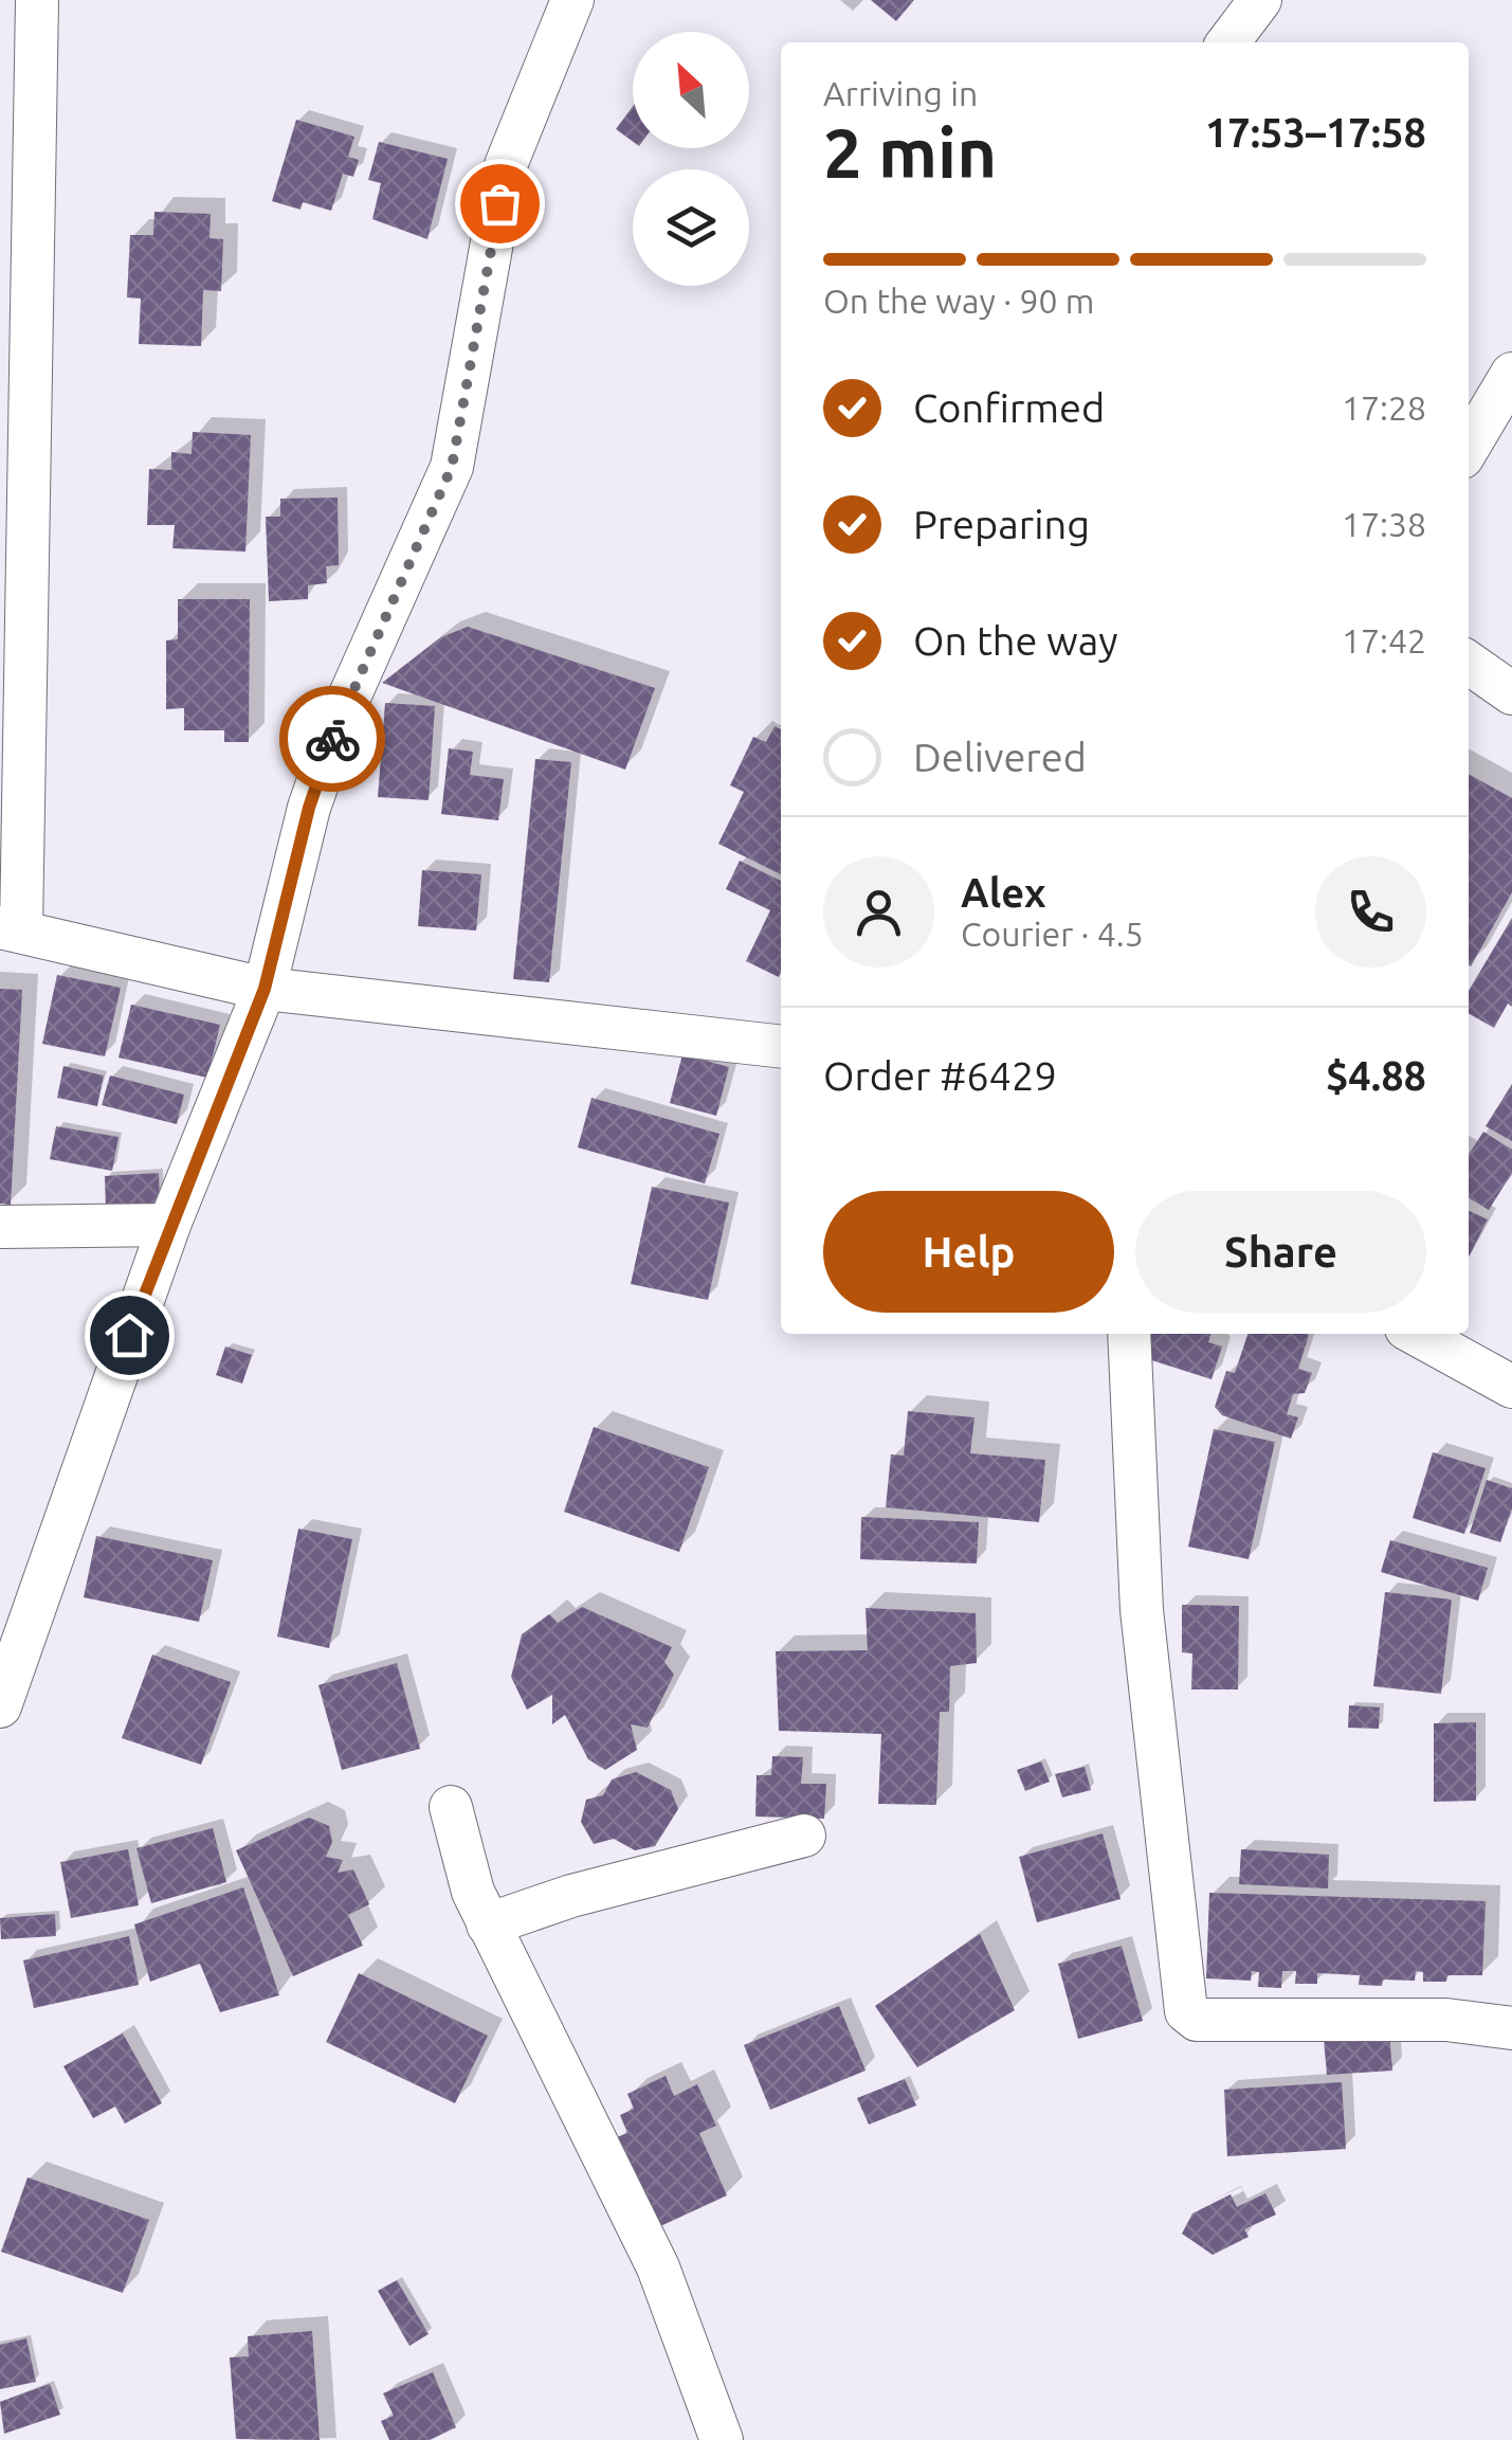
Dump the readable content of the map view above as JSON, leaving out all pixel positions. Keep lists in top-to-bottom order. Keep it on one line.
{"north":"top left","page":{"heading":["2 min","Arriving in","17:53–17:58"],"panel":["Alex","Courier · 4.5","Order #6429","$4.88"],"bar":"On the way · 90 m","list":[["Confirmed","17:28"],["Preparing","17:38"],["On the way","17:42"],"Delivered"],"buttons":["Help","Share"]}}
